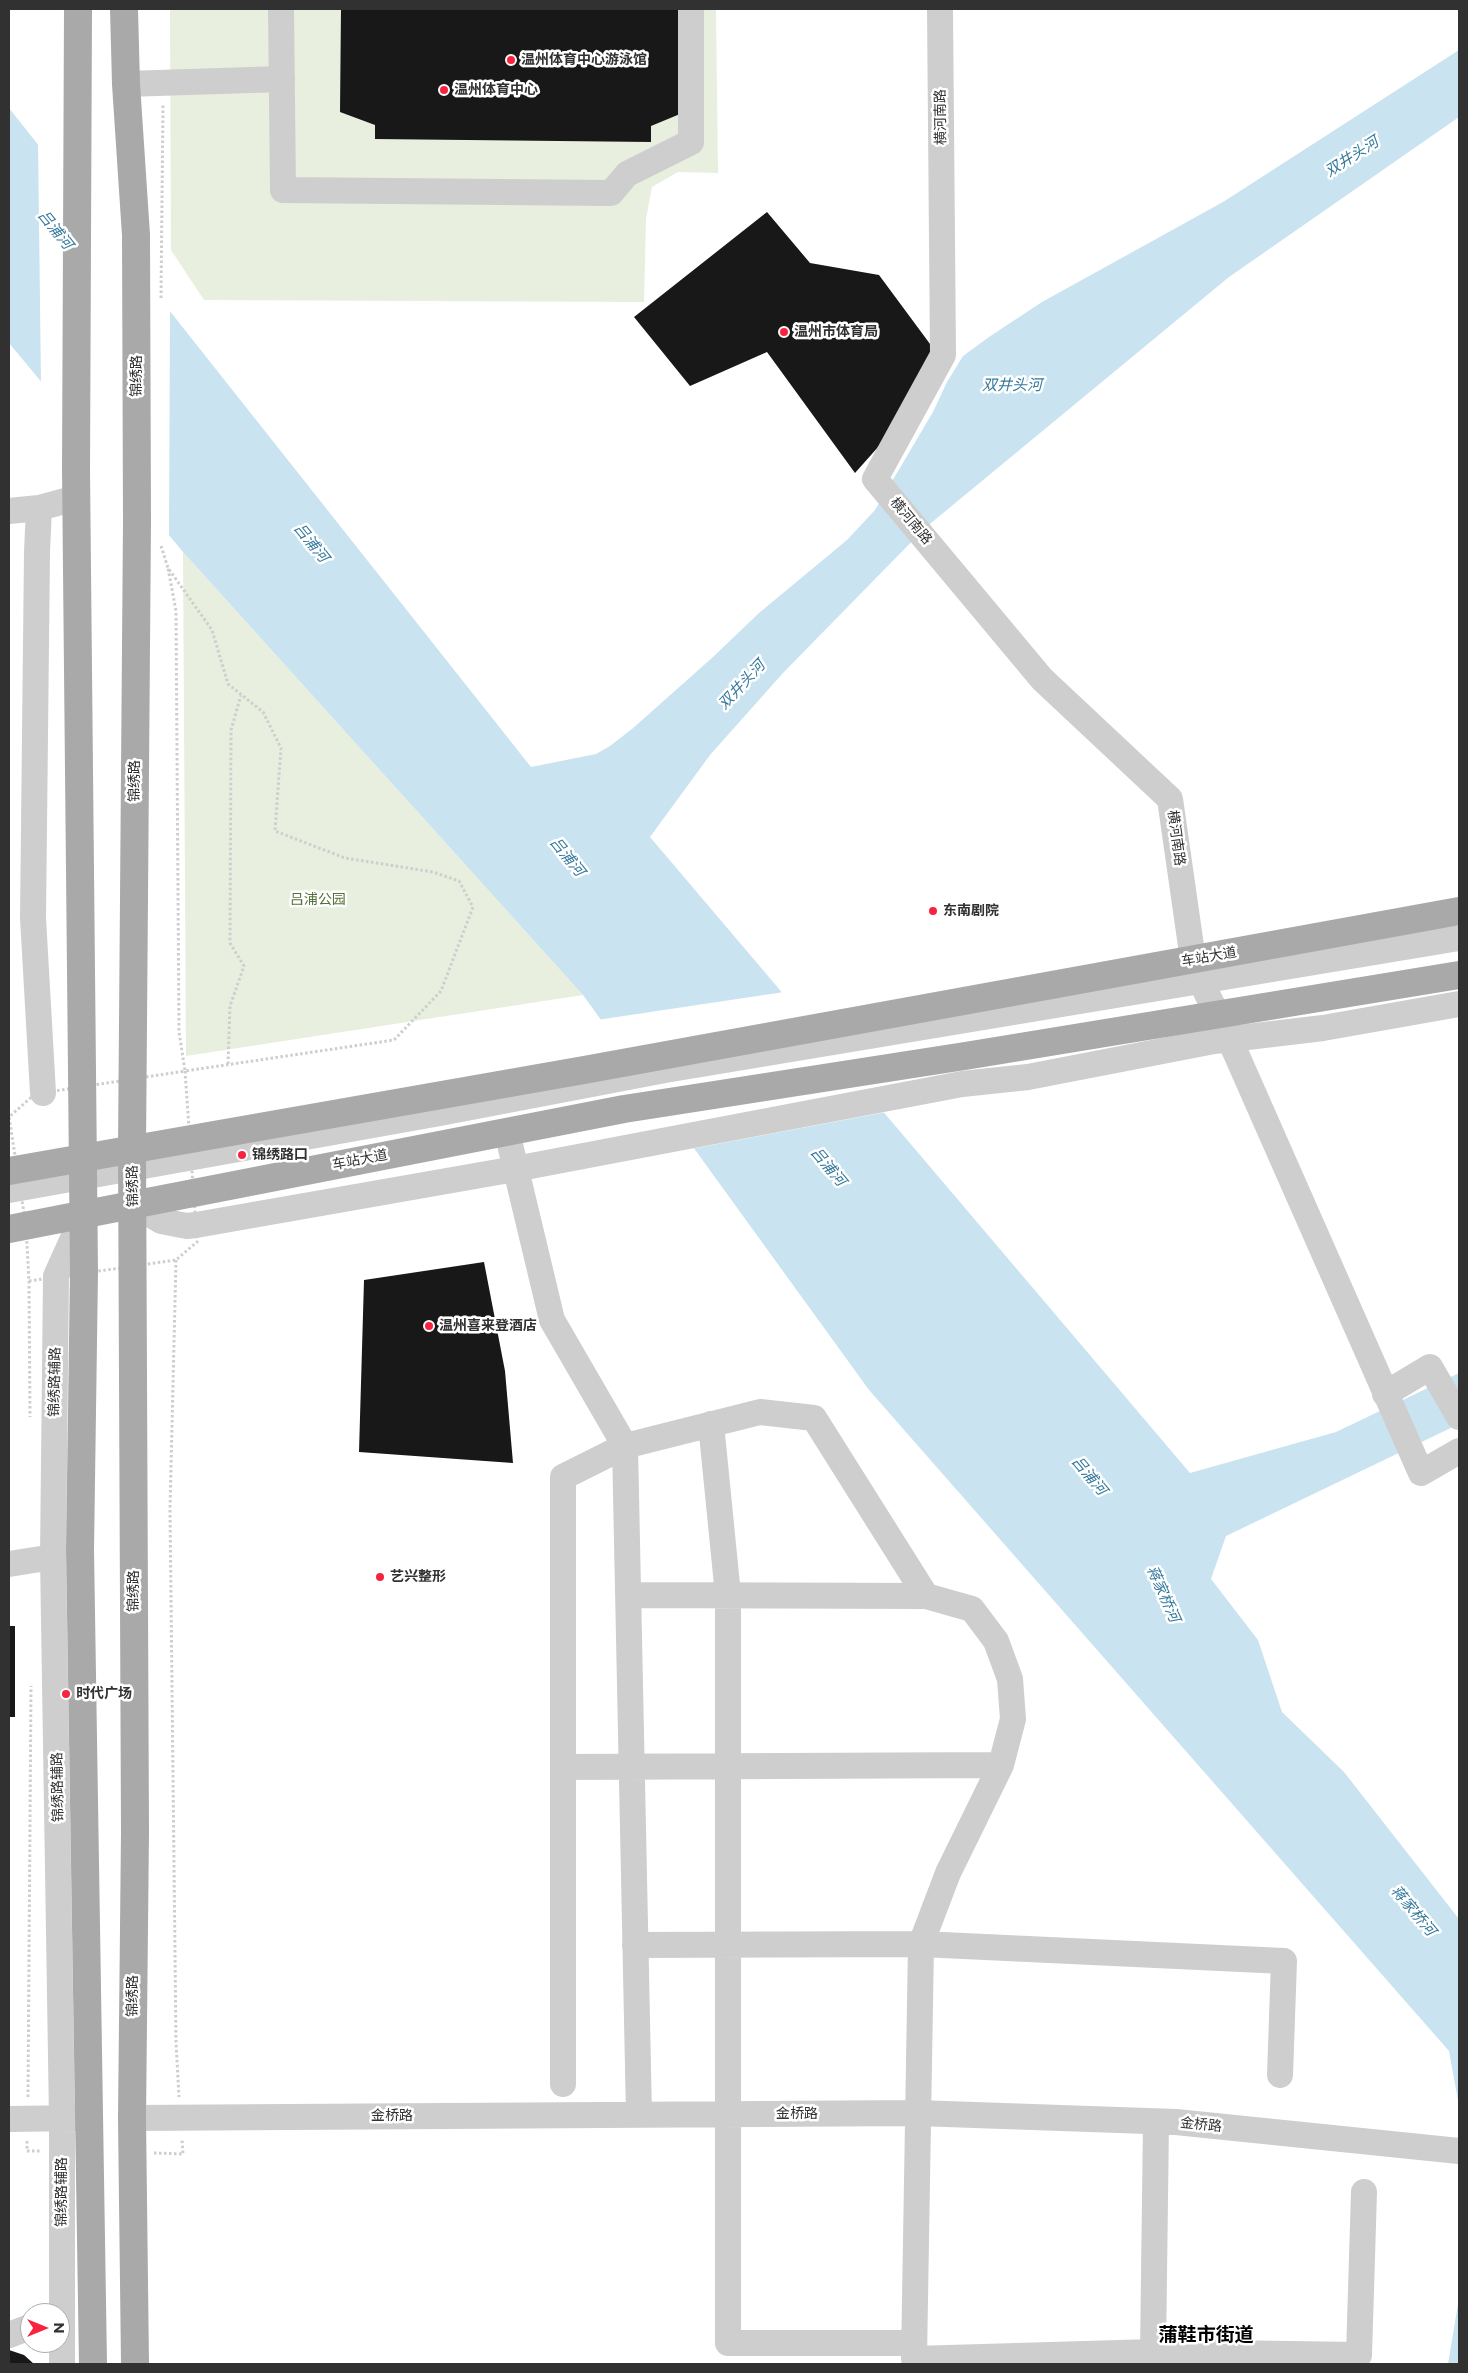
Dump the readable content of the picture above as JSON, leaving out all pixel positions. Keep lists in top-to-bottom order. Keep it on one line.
{"streets":{"main road":["锦绣路","车站大道"],"street":["横河南路","锦绣路辅路","金桥路"]},"crossings":[["横河南路","车站大道"],["锦绣路","车站大道"],["锦绣路","金桥路"],["车站大道","锦绣路辅路"]],"districts":["蒲鞋市街道"],"water":["双井头河","吕浦河","蒋家桥河"],"parks":["吕浦公园"],"places":["温州体育中心游泳馆","温州体育中心","温州市体育局","东南剧院","锦绣路口","温州喜来登酒店","艺兴整形","时代广场"],"north":"right"}
